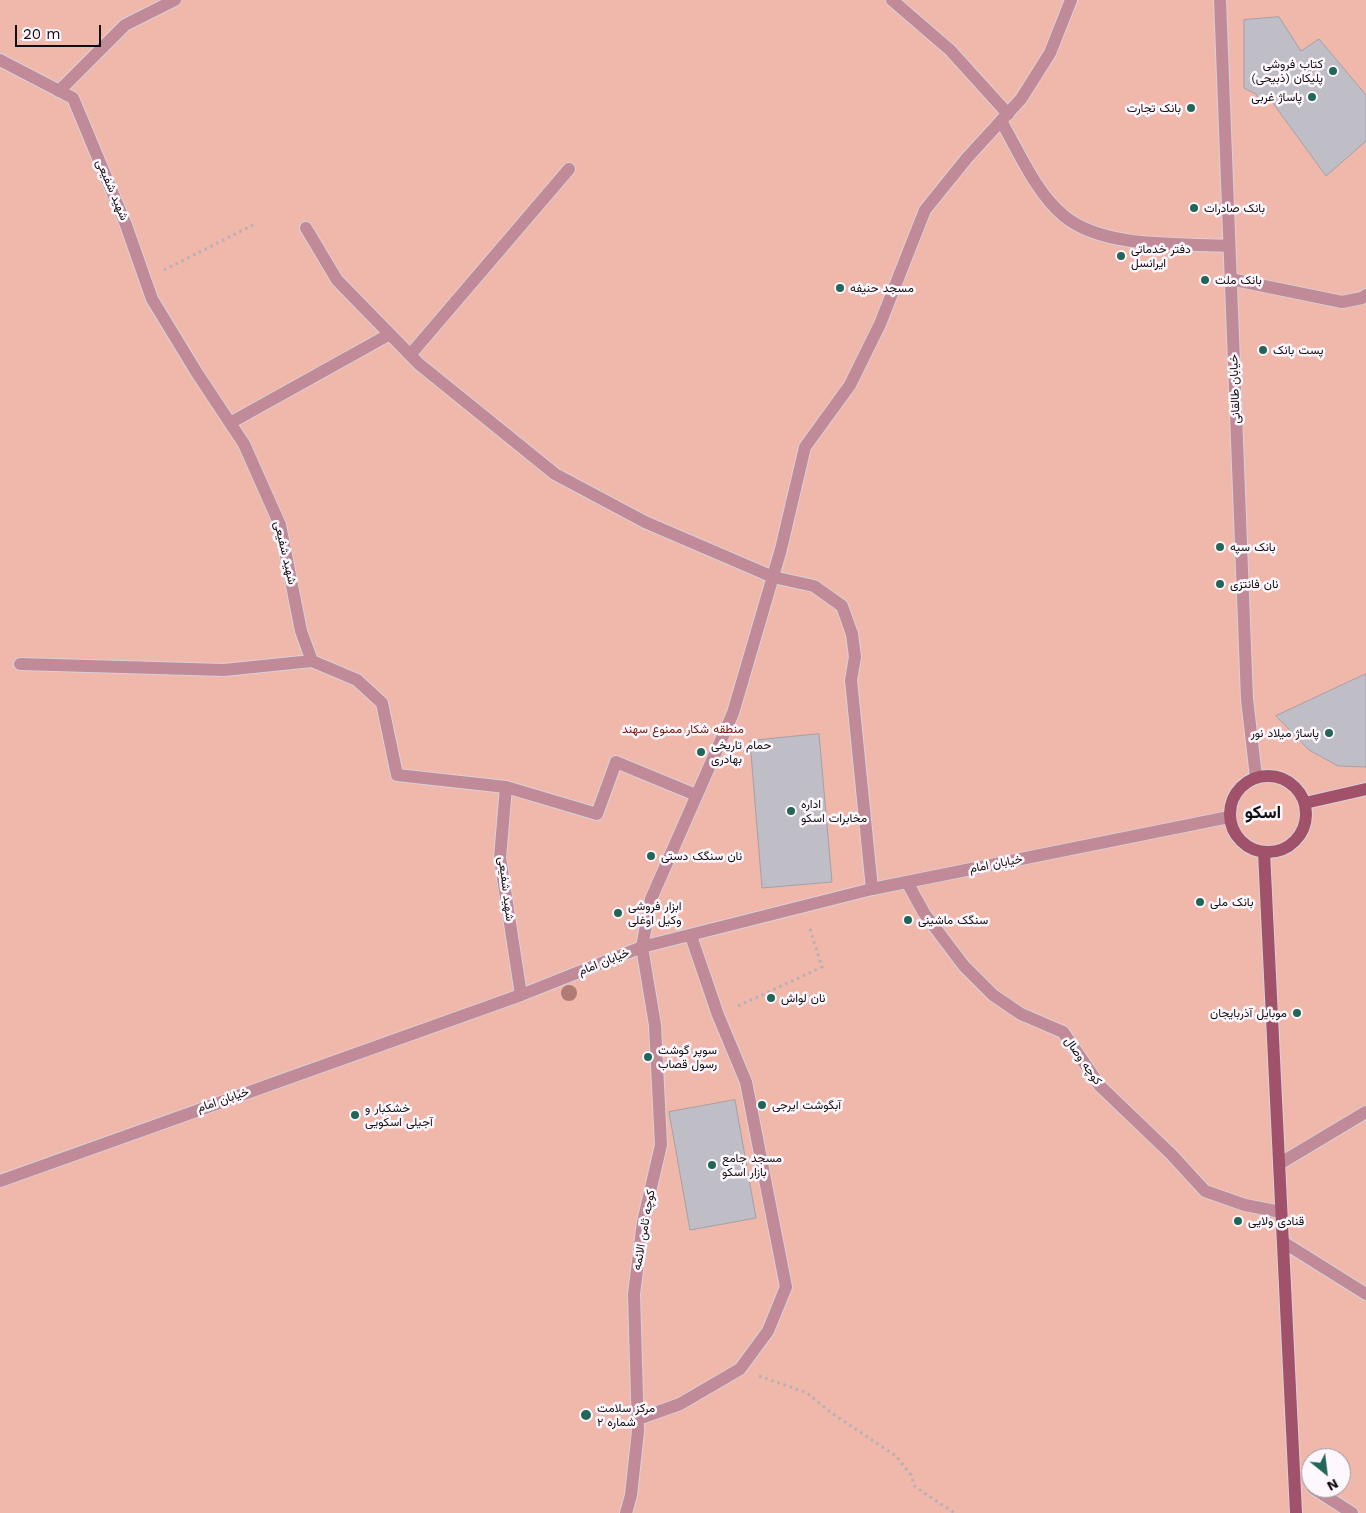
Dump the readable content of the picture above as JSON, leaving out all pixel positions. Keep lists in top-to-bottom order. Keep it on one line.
{"streets":{"street":["شهید شفیعی","خیابان طالقانی","خیابان امام","کوچه وصال","کوچه ثامن الائمه"]},"crossings":[["شهید شفیعی","خیابان امام"],["خیابان طالقانی","خیابان امام"],["خیابان امام","کوچه وصال"],["خیابان امام","کوچه ثامن الائمه"]],"districts":["اسکو"],"parks":["منطقه شکار ممنوع سهند"],"places":["کتاب فروشی پلیکان (ذبیحی)","پاساژ غربی","بانک تجارت","بانک صادرات","دفتر خدماتی ایرانسل","بانک ملت","مسجد حنیفه","پست بانک","بانک سپه","نان فانتزی","پاساژ میلاد نور","حمام تاریخی بهادری","اداره مخابرات اسکو","نان سنگک دستی","بانک ملی","ابزار فروشی وکیل اوغلی","سنگک ماشینی","نان لواش","موبایل آذربایجان","سوپر گوشت رسول قصاب","آبگوشت ایرجی","خشکبار و آجیلی اسکویی","مسجد جامع بازار اسکو","قنادی ولایی","مرکز سلامت شماره ۲"],"scale_bar":"20 m","north":"bottom right"}
